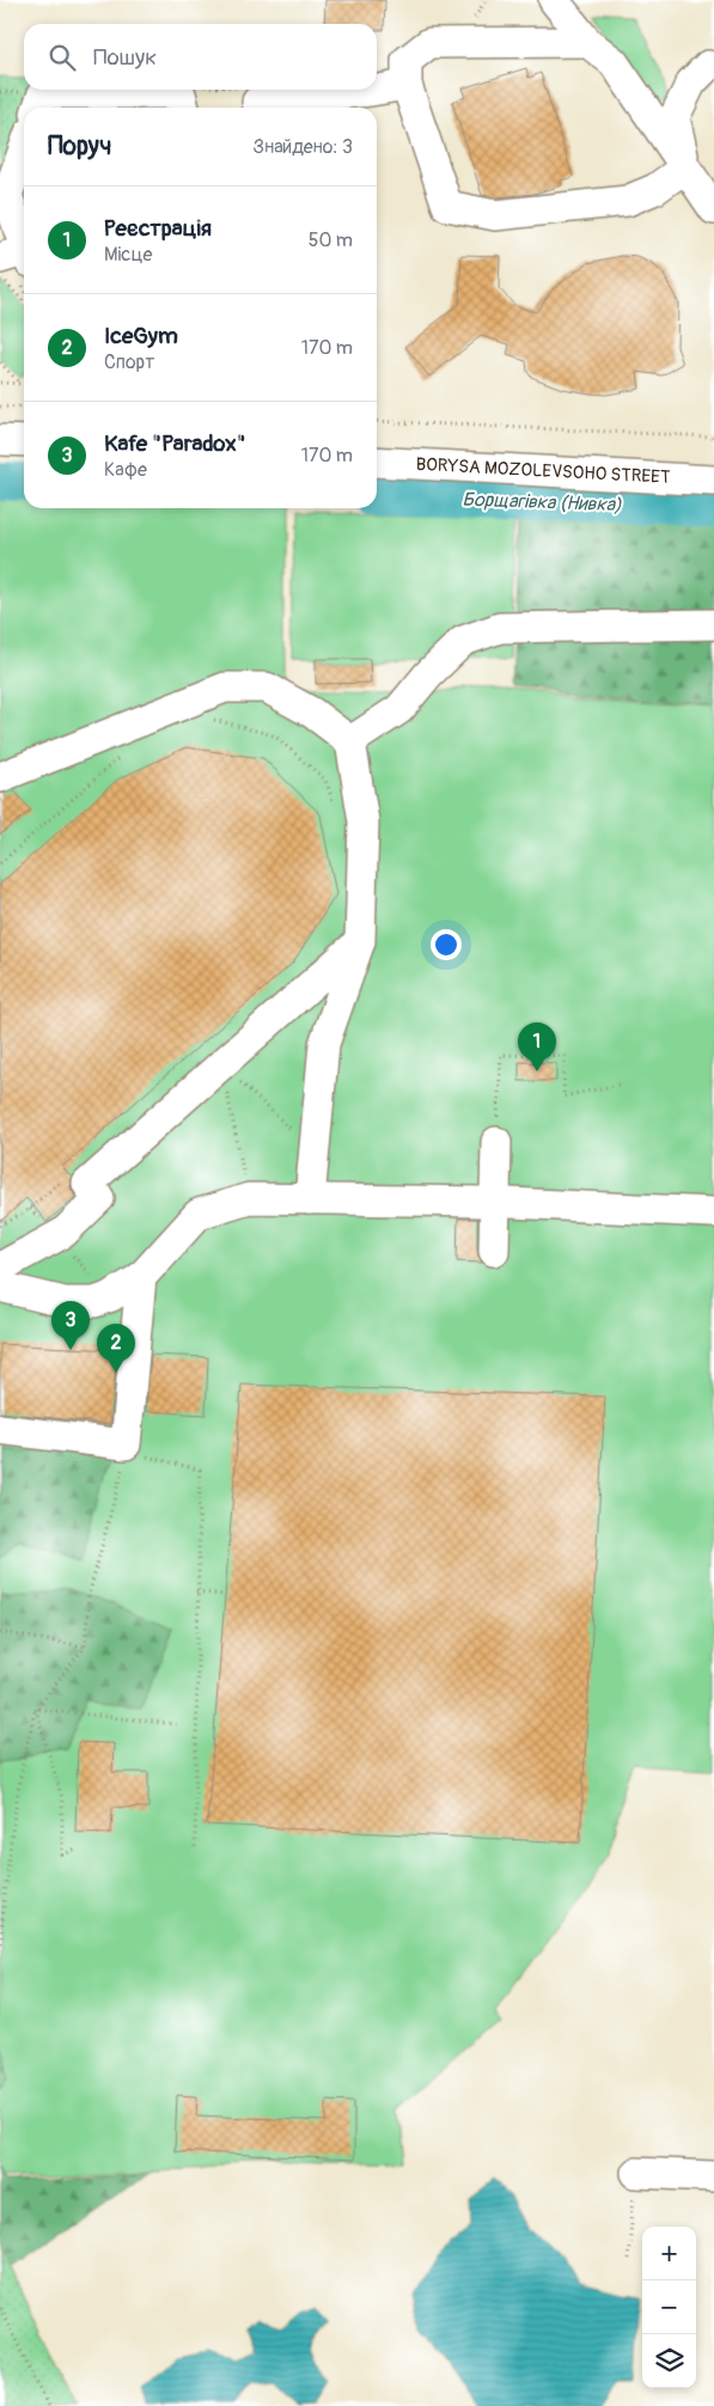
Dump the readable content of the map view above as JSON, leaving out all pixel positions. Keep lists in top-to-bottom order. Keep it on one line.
{"streets":{"street":["BORYSA MOZOLEVSOHO STREET"]},"water":["Борщагівка (Нивка)"],"page":{"search":"Пошук","heading":["Поруч","Знайдено: 3"],"list":[{"mark":"1","name":"Реєстрація","note":"Місце","value":"50 m"},{"mark":"2","name":"IceGym","note":"Спорт","value":"170 m"},{"mark":"3","name":"Kafe \"Paradox\"","note":"Кафе","value":"170 m"}],"pins":["1","3","2"],"map_buttons":["+","−"]}}
